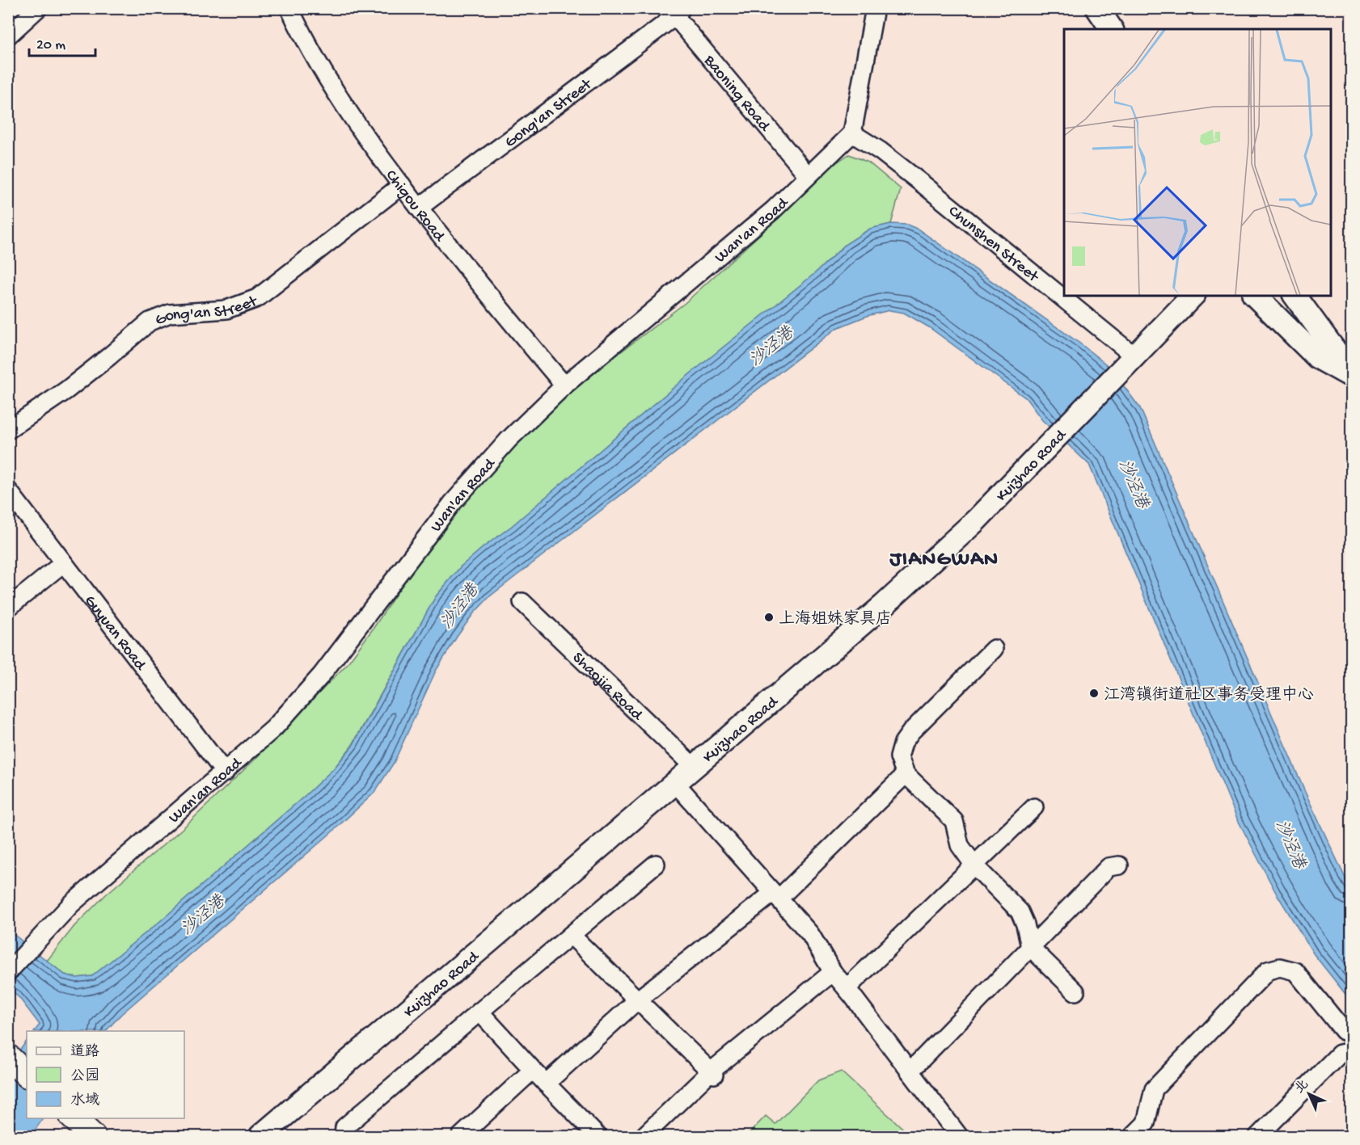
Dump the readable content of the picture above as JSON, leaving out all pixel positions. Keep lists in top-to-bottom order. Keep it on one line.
{"streets":{"street":["Baoning Road","Gong'an Street","Chigou Road","Wan'an Road","Chunshen Street","Kuizhao Road","Guyuan Road","Shaojia Road"]},"crossings":[["Baoning Road","Gong'an Street"],["Baoning Road","Wan'an Road"],["Gong'an Street","Chigou Road"],["Chigou Road","Wan'an Road"],["Wan'an Road","Chunshen Street"],["Wan'an Road","Guyuan Road"],["Chunshen Street","Kuizhao Road"],["Kuizhao Road","Shaojia Road"]],"districts":["JIANGWAN"],"water":["沙泾港"],"places":["上海姐妹家具店","江湾镇街道社区事务受理中心"],"legend":["道路","公园","水域"],"scale_bar":"20 m","north":"top left"}
